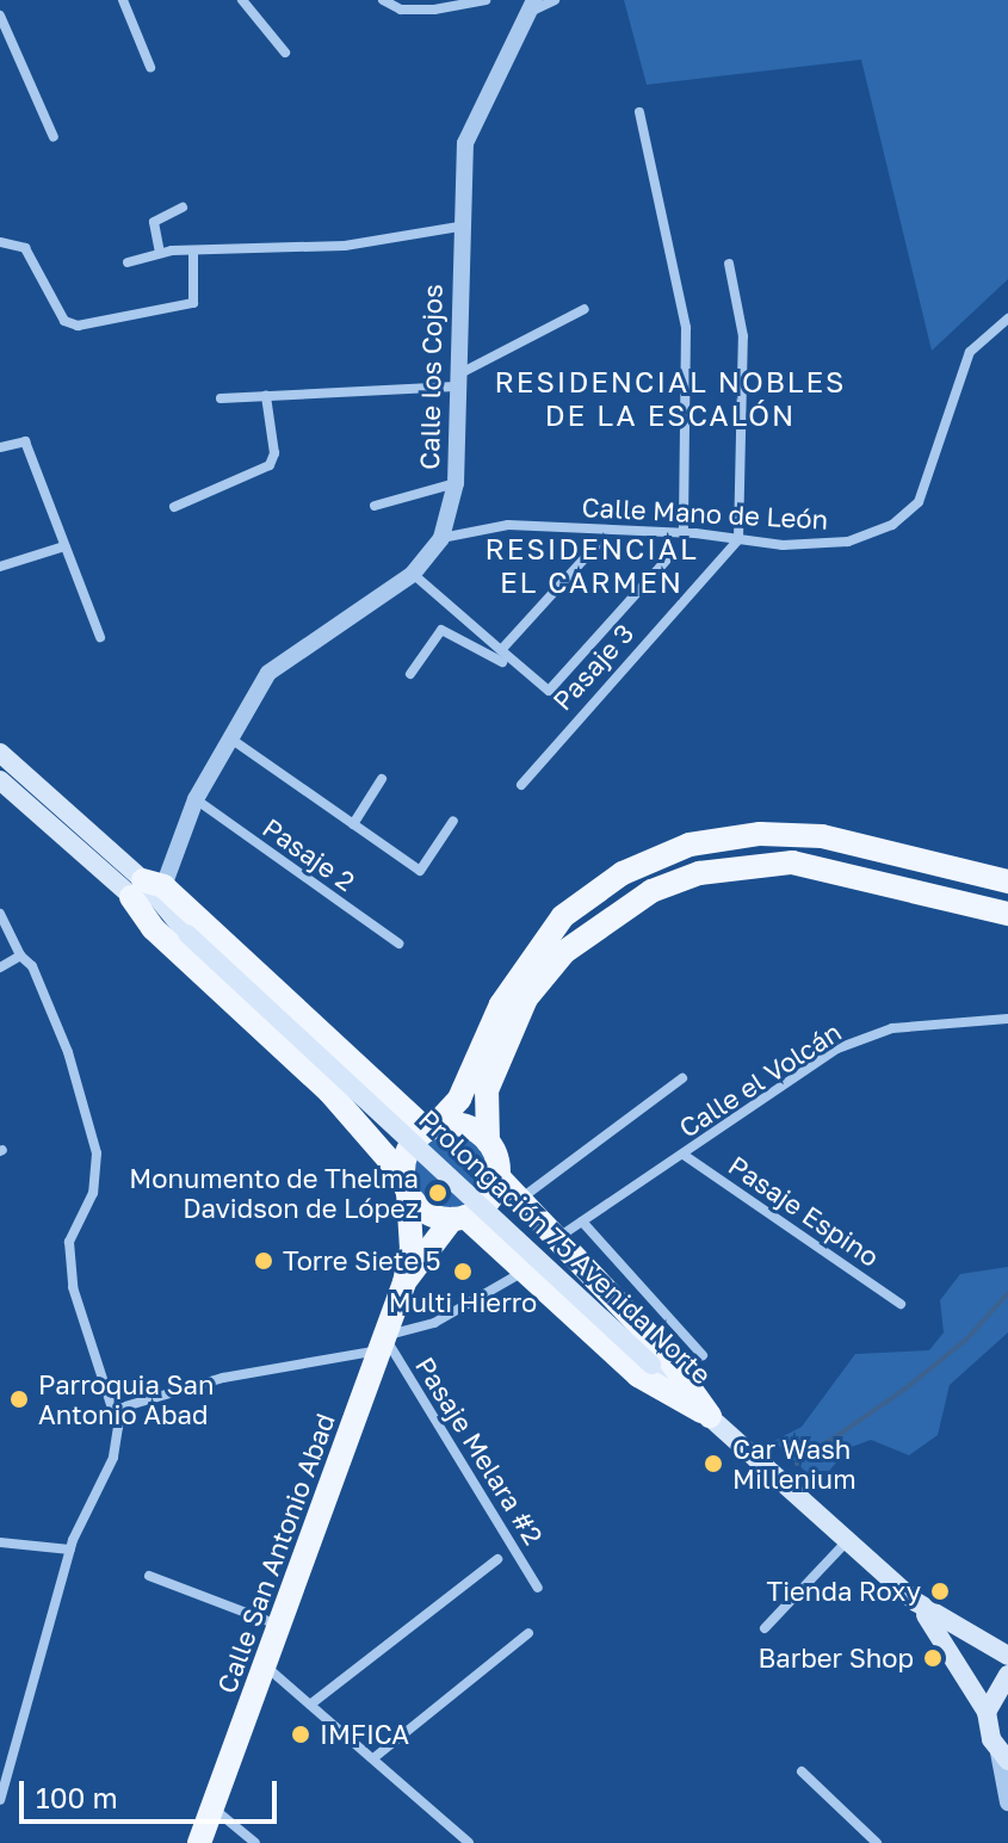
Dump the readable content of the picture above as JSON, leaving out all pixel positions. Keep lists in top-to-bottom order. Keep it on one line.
{"streets":{"main road":["Prolongación 75 Avenida Norte","Calle San Antonio Abad"],"street":["Calle los Cojos","Calle Mano de León","Pasaje 3","Pasaje 2","Calle el Volcán","Pasaje Espino","Pasaje Melara #2"]},"crossings":[["Calle los Cojos","Calle Mano de León"],["Calle los Cojos","Pasaje 2"],["Calle los Cojos","Prolongación 75 Avenida Norte"],["Calle Mano de León","Pasaje 3"],["Calle el Volcán","Pasaje Espino"],["Pasaje Melara #2","Calle San Antonio Abad"]],"districts":["RESIDENCIAL NOBLES DE LA ESCALÓN","RESIDENCIAL EL CARMEN"],"places":["Monumento de Thelma Davidson de López","Torre Siete 5","Multi Hierro","Parroquia San Antonio Abad","Car Wash Millenium","Tienda Roxy","Barber Shop","IMFICA"],"scale_bar":"100 m"}
